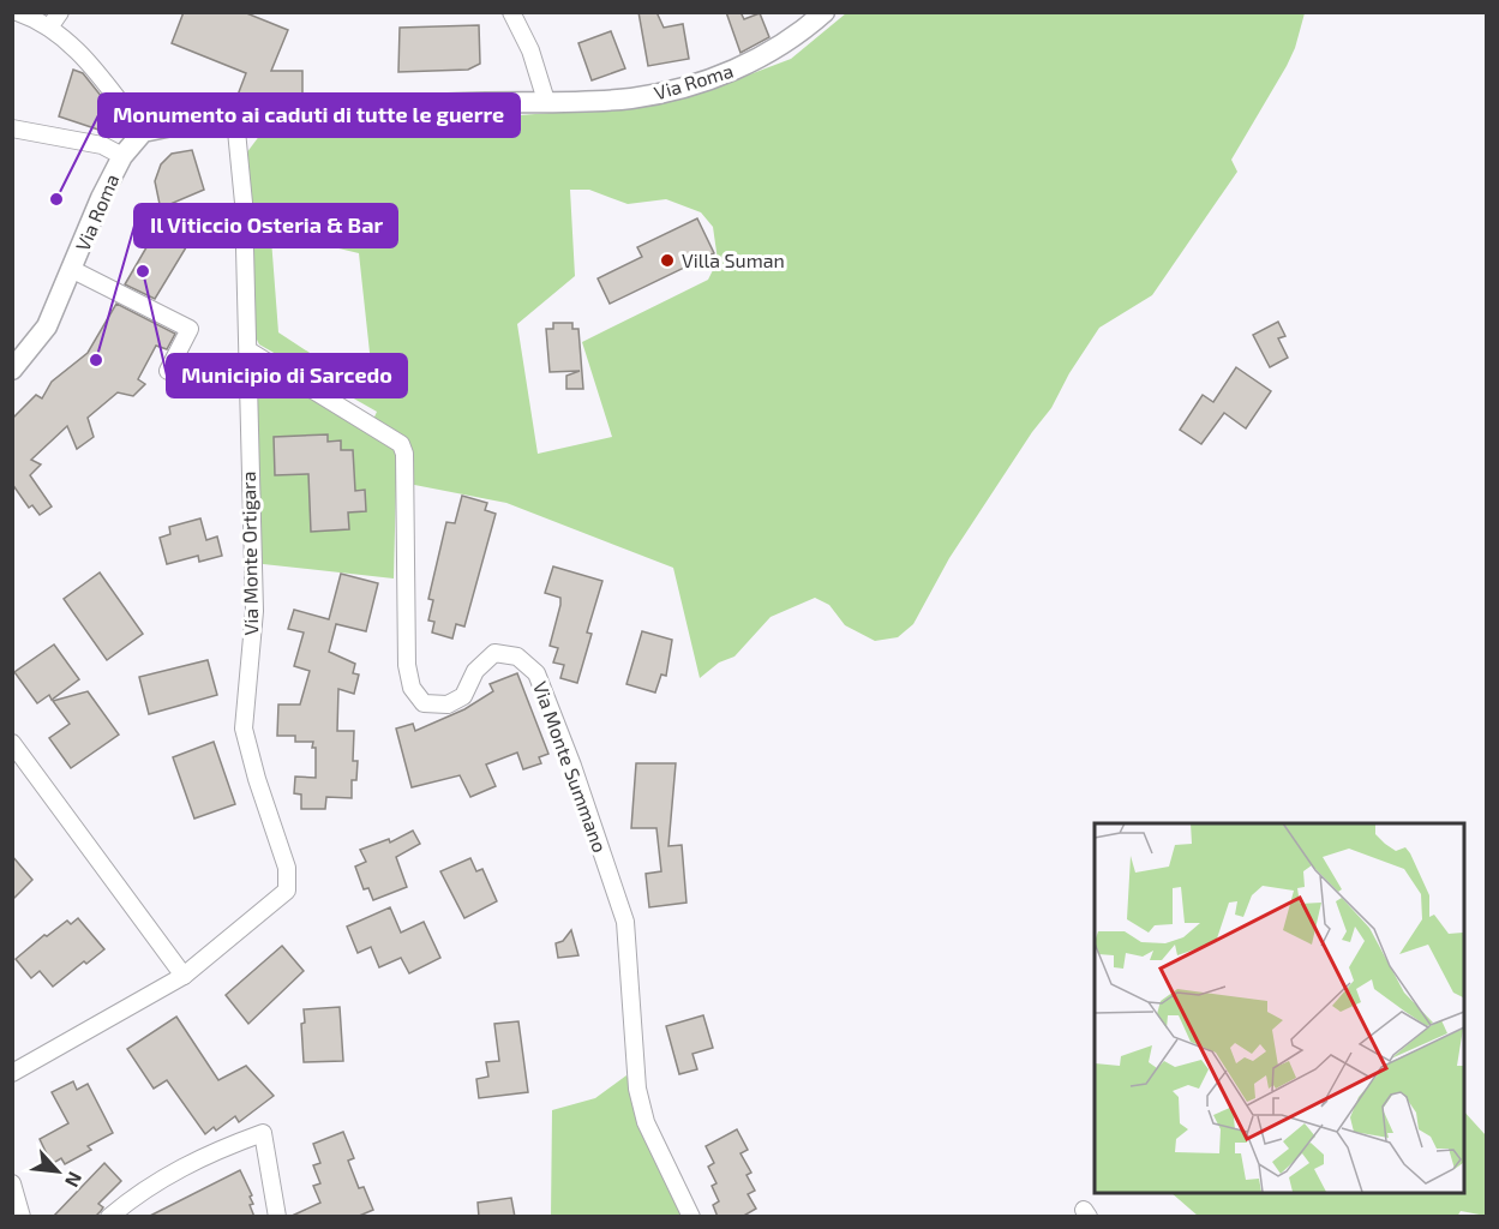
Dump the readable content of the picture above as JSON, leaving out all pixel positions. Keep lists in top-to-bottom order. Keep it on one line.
{"streets":{"street":["Via Roma","Via Monte Ortigara","Via Monte Summano"]},"crossings":[["Via Roma","Via Monte Ortigara"],["Via Monte Ortigara","Via Monte Summano"]],"places":["Monumento ai caduti di tutte le guerre","Villa Suman","Municipio di Sarcedo","Il Viticcio Osteria & Bar"],"north":"bottom right"}
